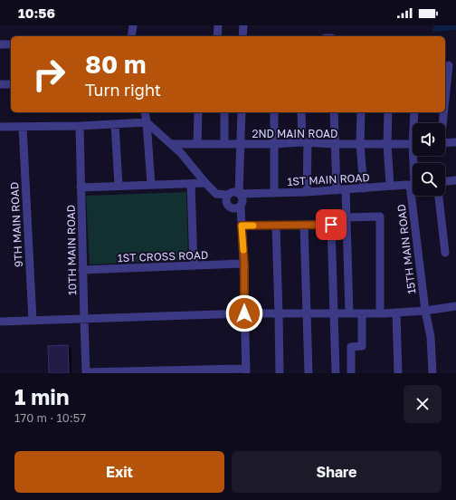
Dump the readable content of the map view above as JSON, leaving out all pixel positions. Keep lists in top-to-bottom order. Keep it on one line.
{"streets":{"street":["2ND MAIN ROAD","1ST MAIN ROAD","9TH MAIN ROAD","15TH MAIN ROAD","10TH MAIN ROAD","1ST CROSS ROAD"]},"crossings":[["10TH MAIN ROAD","1ST CROSS ROAD"]],"page":{"status":"10:56","turn":["80 m","Turn right"],"heading":["1 min","170 m · 10:57"],"buttons":["Exit","Share"]}}
